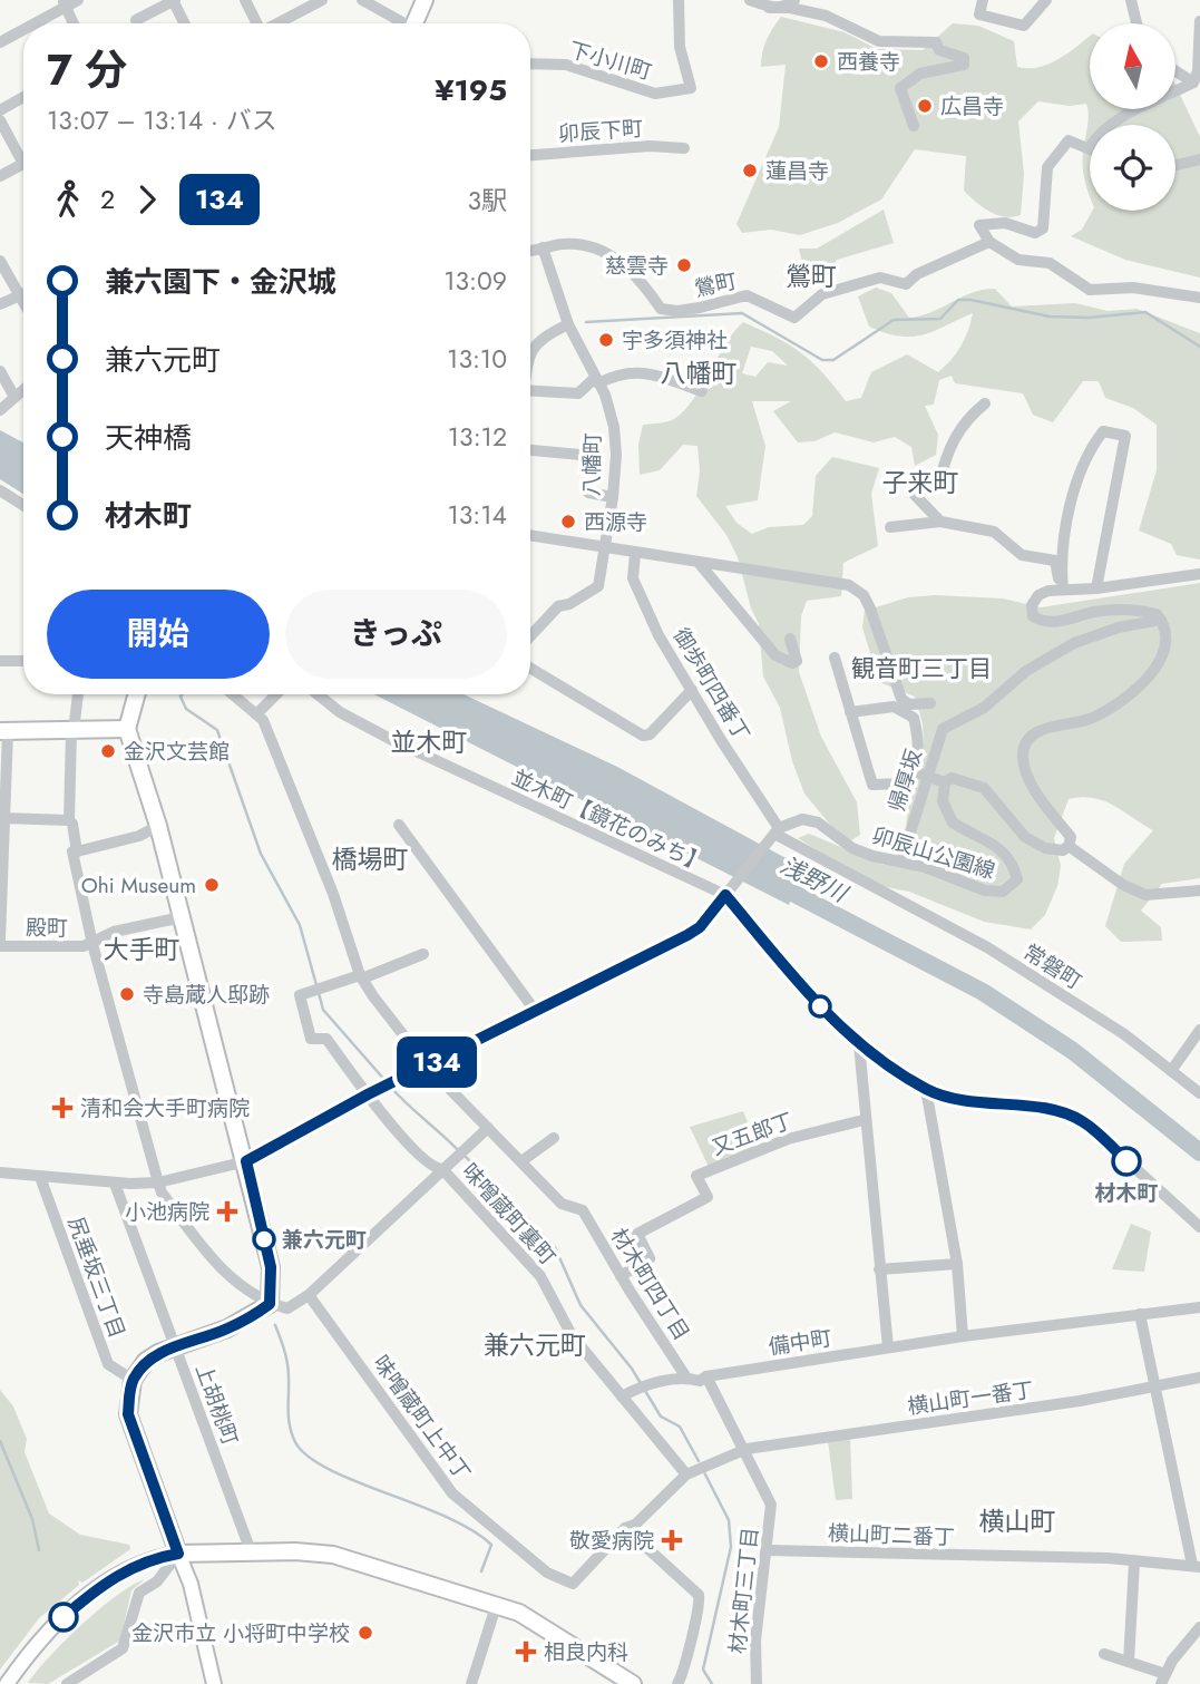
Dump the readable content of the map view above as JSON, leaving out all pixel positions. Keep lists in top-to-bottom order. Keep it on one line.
{"streets":{"street":["下小川町","卯辰下町","鶯町","八幡町","御歩町四番丁","帰厚坂","並木町【鏡花のみち】","卯辰山公園線","殿町","常磐町","又五郎丁","味噌蔵町裏町","尻垂坂三丁目","材木町四丁目","備中町","横山町一番丁","上胡桃町","味噌蔵町上中丁","横山町二番丁","材木町三丁目"]},"crossings":[["鶯町","八幡町"],["御歩町四番丁","卯辰山公園線"],["御歩町四番丁","常磐町"],["帰厚坂","卯辰山公園線"],["卯辰山公園線","常磐町"],["又五郎丁","材木町四丁目"],["味噌蔵町裏町","備中町"],["味噌蔵町裏町","横山町一番丁"],["材木町四丁目","備中町"],["備中町","材木町三丁目"],["横山町一番丁","材木町三丁目"],["横山町二番丁","材木町三丁目"]],"districts":["鶯町","八幡町","子来町","観音町三丁目","並木町","橋場町","大手町","兼六元町","横山町"],"water":["浅野川"],"places":{"other":["西養寺","広昌寺","蓮昌寺","慈雲寺","宇多須神社","西源寺","金沢文芸館","Ohi Museum","寺島蔵人邸跡","材木町","兼六元町","金沢市立 小将町中学校"],"health":["清和会大手町病院","小池病院","敬愛病院","相良内科"]},"lines":["bus line 134"],"north":"top","page":{"on_map":"134","heading":["7 分","13:07 – 13:14 · バス","¥195"],"legs":["2","134","3駅"],"list":[{"name":"兼六園下・金沢城","value":"13:09"},{"name":"兼六元町","value":"13:10"},{"name":"天神橋","value":"13:12"},{"name":"材木町","value":"13:14"}],"buttons":["開始","きっぷ"]}}
